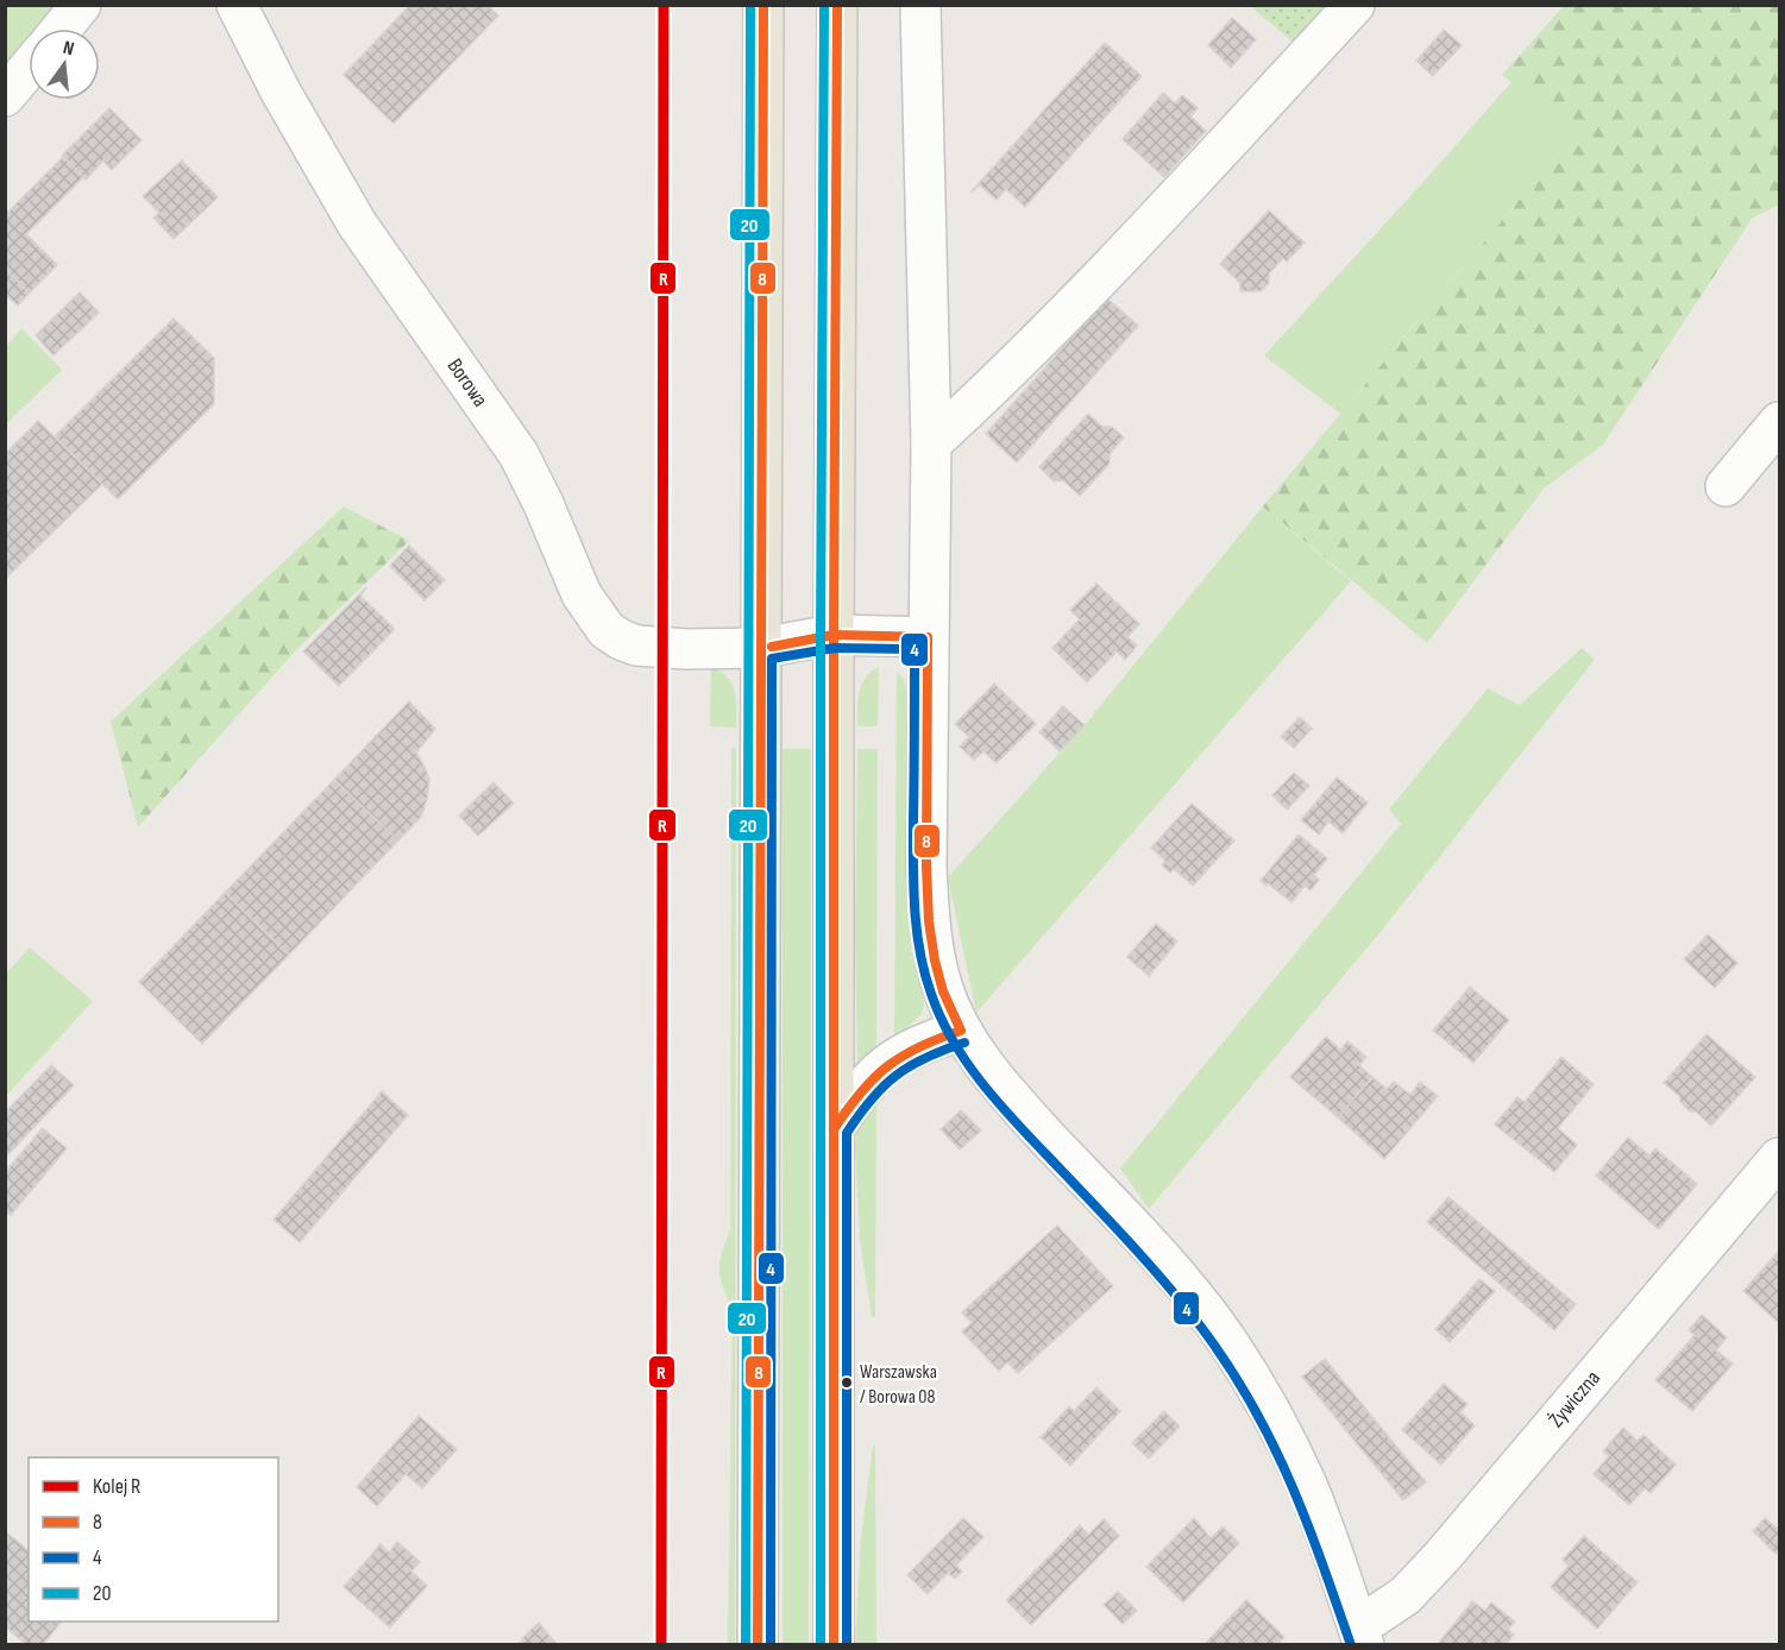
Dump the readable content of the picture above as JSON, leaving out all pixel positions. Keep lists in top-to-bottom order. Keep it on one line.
{"streets":{"street":["Borowa","Żywiczna"]},"places":["Warszawska / Borowa 08"],"lines":["rail line R","transit line 8","transit line 20","transit line 4"],"legend":["Kolej R","8","4","20"],"north":"top"}
